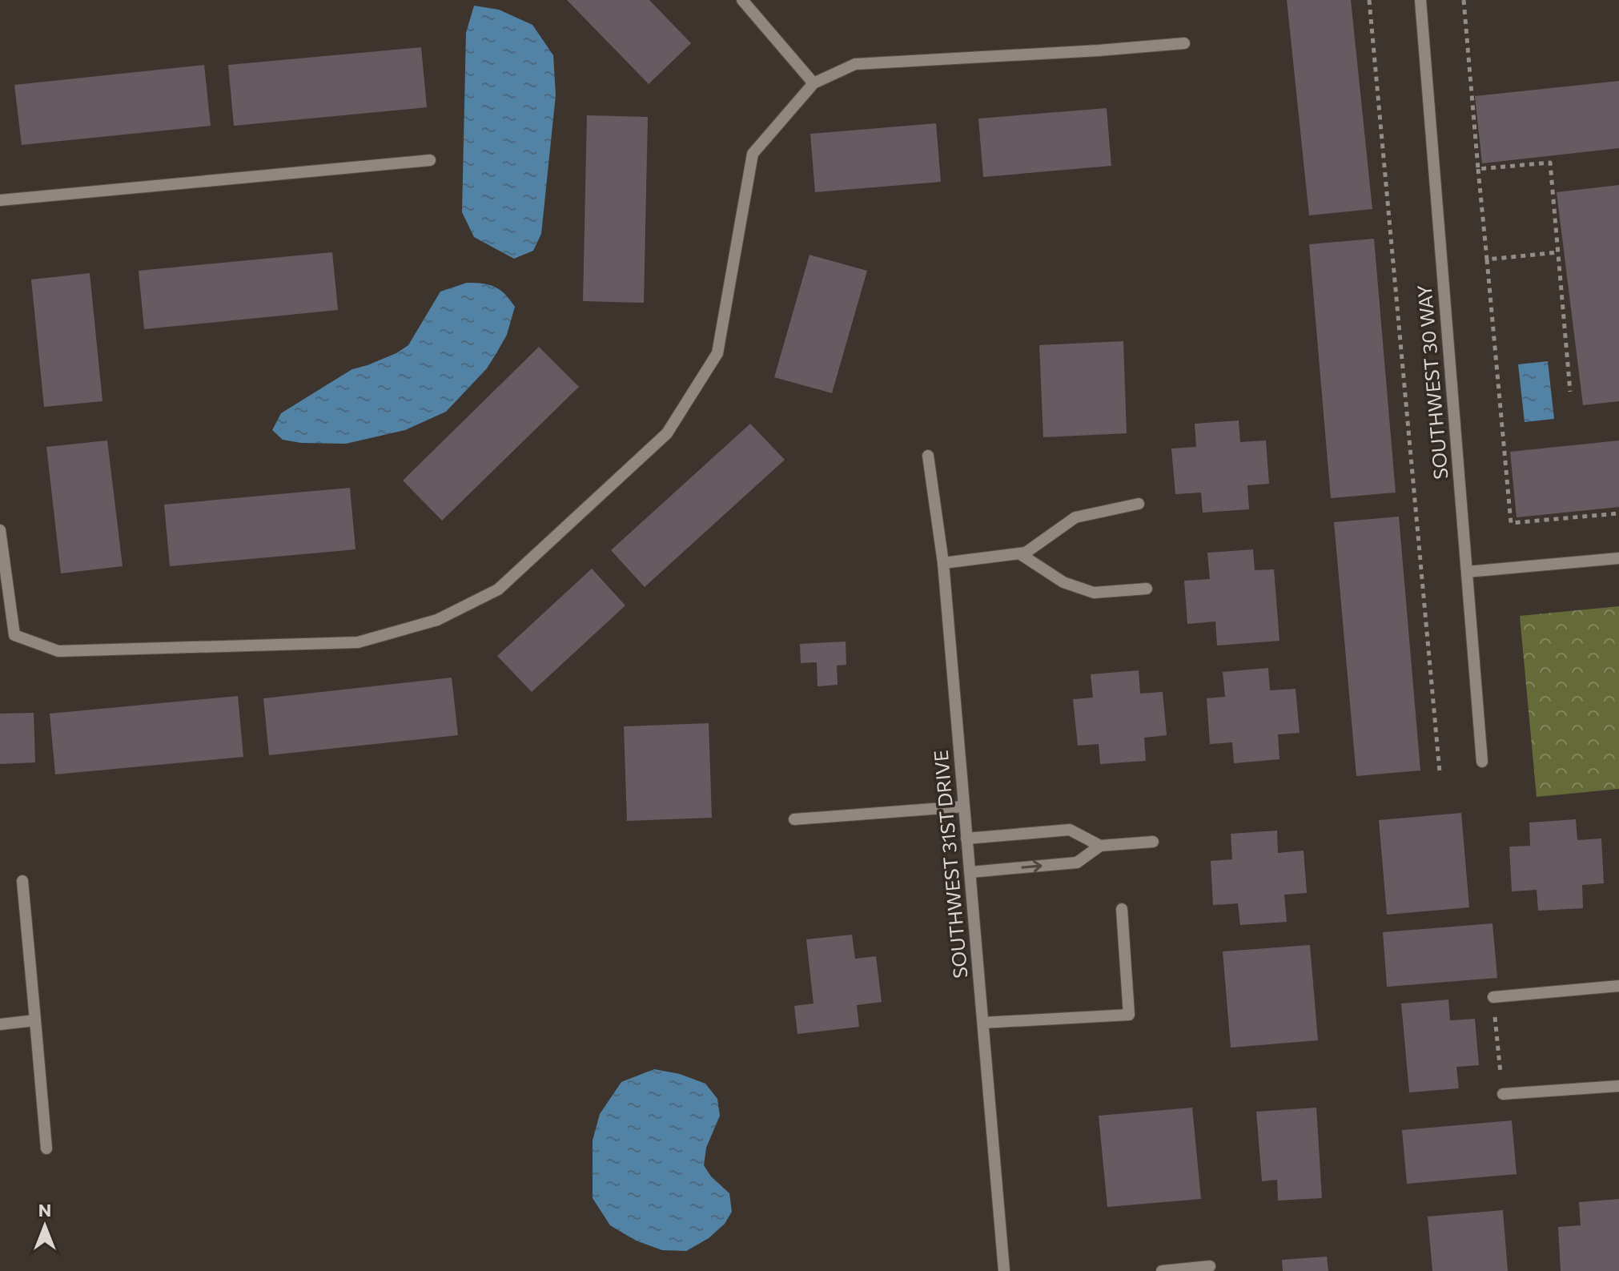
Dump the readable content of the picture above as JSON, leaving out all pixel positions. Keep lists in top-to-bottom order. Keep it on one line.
{"streets":{"street":["SOUTHWEST 30 WAY","SOUTHWEST 31ST DRIVE"]},"north":"top"}
